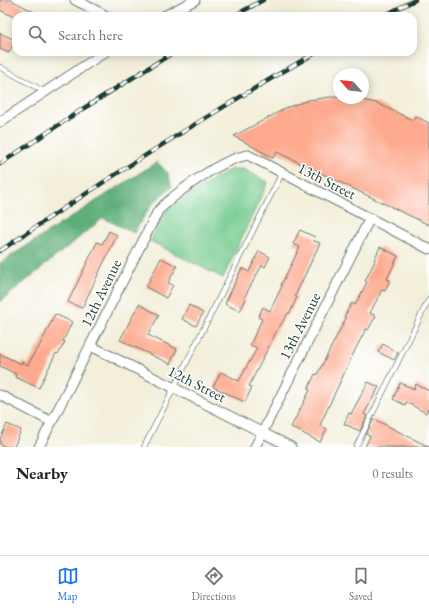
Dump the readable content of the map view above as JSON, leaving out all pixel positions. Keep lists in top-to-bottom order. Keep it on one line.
{"streets":{"street":["13th Street","12th Avenue","13th Avenue","12th Street"]},"crossings":[["13th Street","12th Avenue"],["13th Street","13th Avenue"],["12th Avenue","12th Street"],["13th Avenue","12th Street"]],"north":"top left","page":{"search":"Search here","heading":["Nearby","0 results"],"nav":["Map","Directions","Saved"]}}
